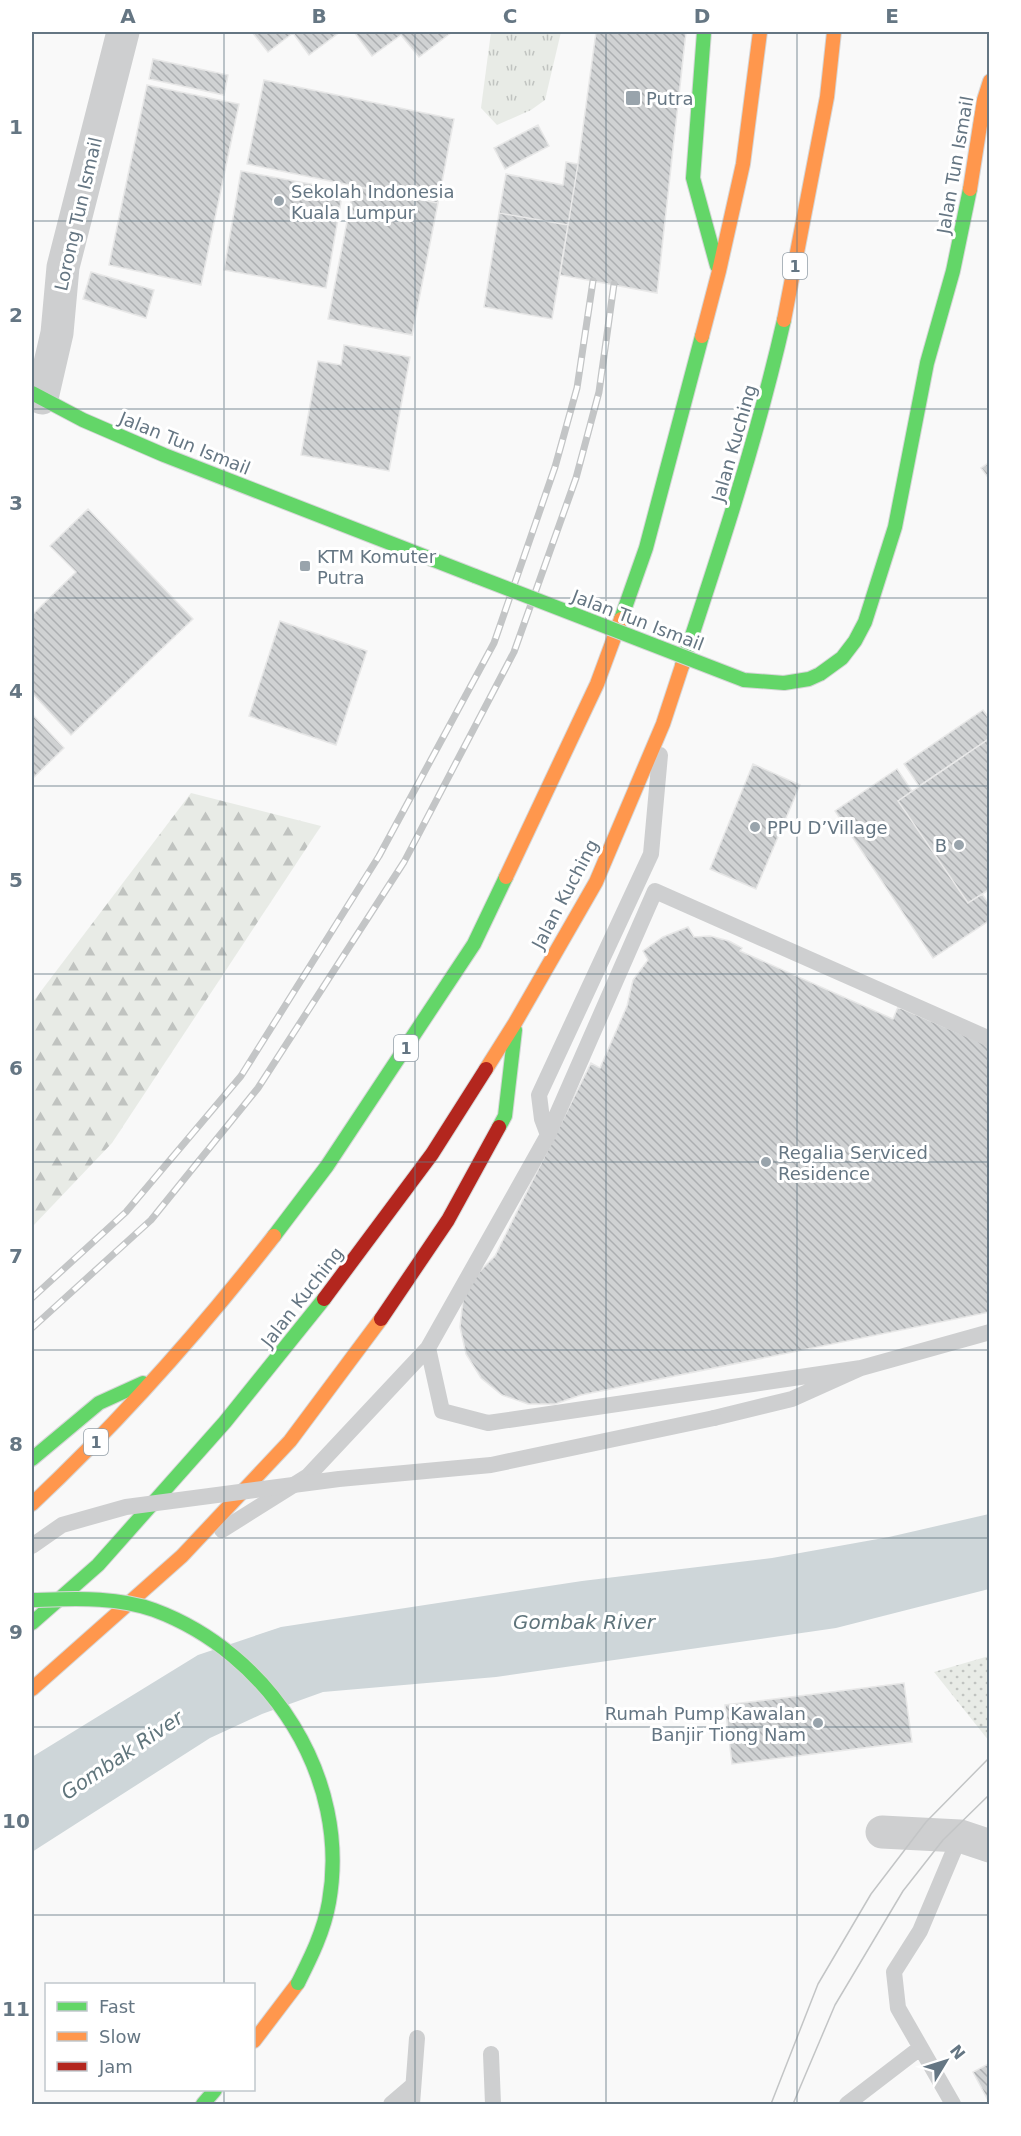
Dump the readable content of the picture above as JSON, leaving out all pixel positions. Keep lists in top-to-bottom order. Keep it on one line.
{"streets":{"main road":["Jalan Tun Ismail","1","Jalan Kuching"],"street":["Lorong Tun Ismail"]},"crossings":[["Jalan Tun Ismail","Lorong Tun Ismail"]],"water":["Gombak River"],"places":{"transit":["Putra","KTM Komuter Putra"],"other":["Sekolah Indonesia Kuala Lumpur","PPU D’Village","B","Regalia Serviced Residence","Rumah Pump Kawalan Banjir Tiong Nam"]},"legend":["Fast","Slow","Jam"],"north":"top right","grid":{"columns":["A","B","C","D","E"],"rows":["1","2","3","4","5","6","7","8","9","10","11"]}}
